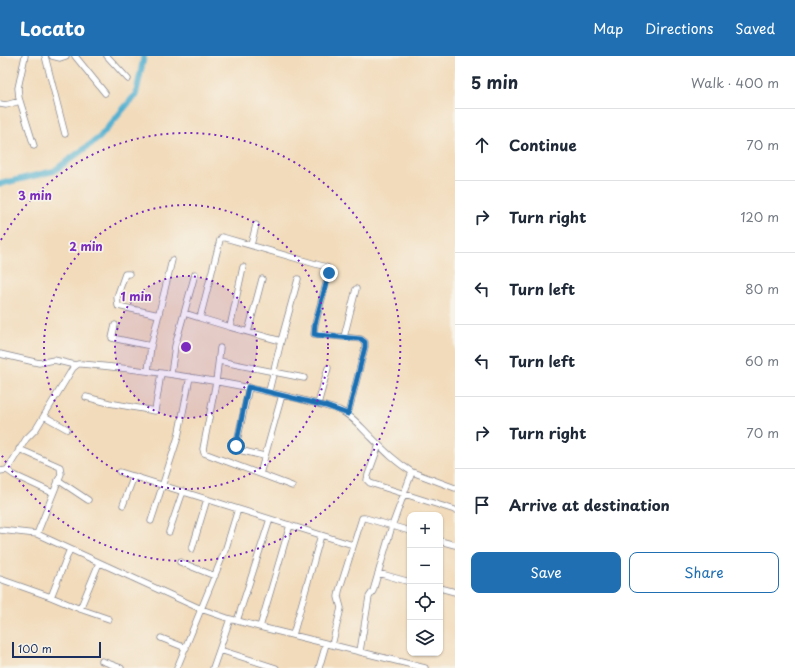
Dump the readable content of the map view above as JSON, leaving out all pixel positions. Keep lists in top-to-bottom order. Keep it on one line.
{"scale_bar":"100 m","page":{"header":"Locato","nav":["Map","Directions","Saved"],"heading":["5 min","Walk · 400 m"],"list":[["Continue","70 m"],["Turn right","120 m"],["Turn left","80 m"],["Turn left","60 m"],["Turn right","70 m"],"Arrive at destination"],"map_buttons":["+","−"],"buttons":["Save","Share"],"scale":"100 m"},"rings":["3 min","2 min","1 min"]}
